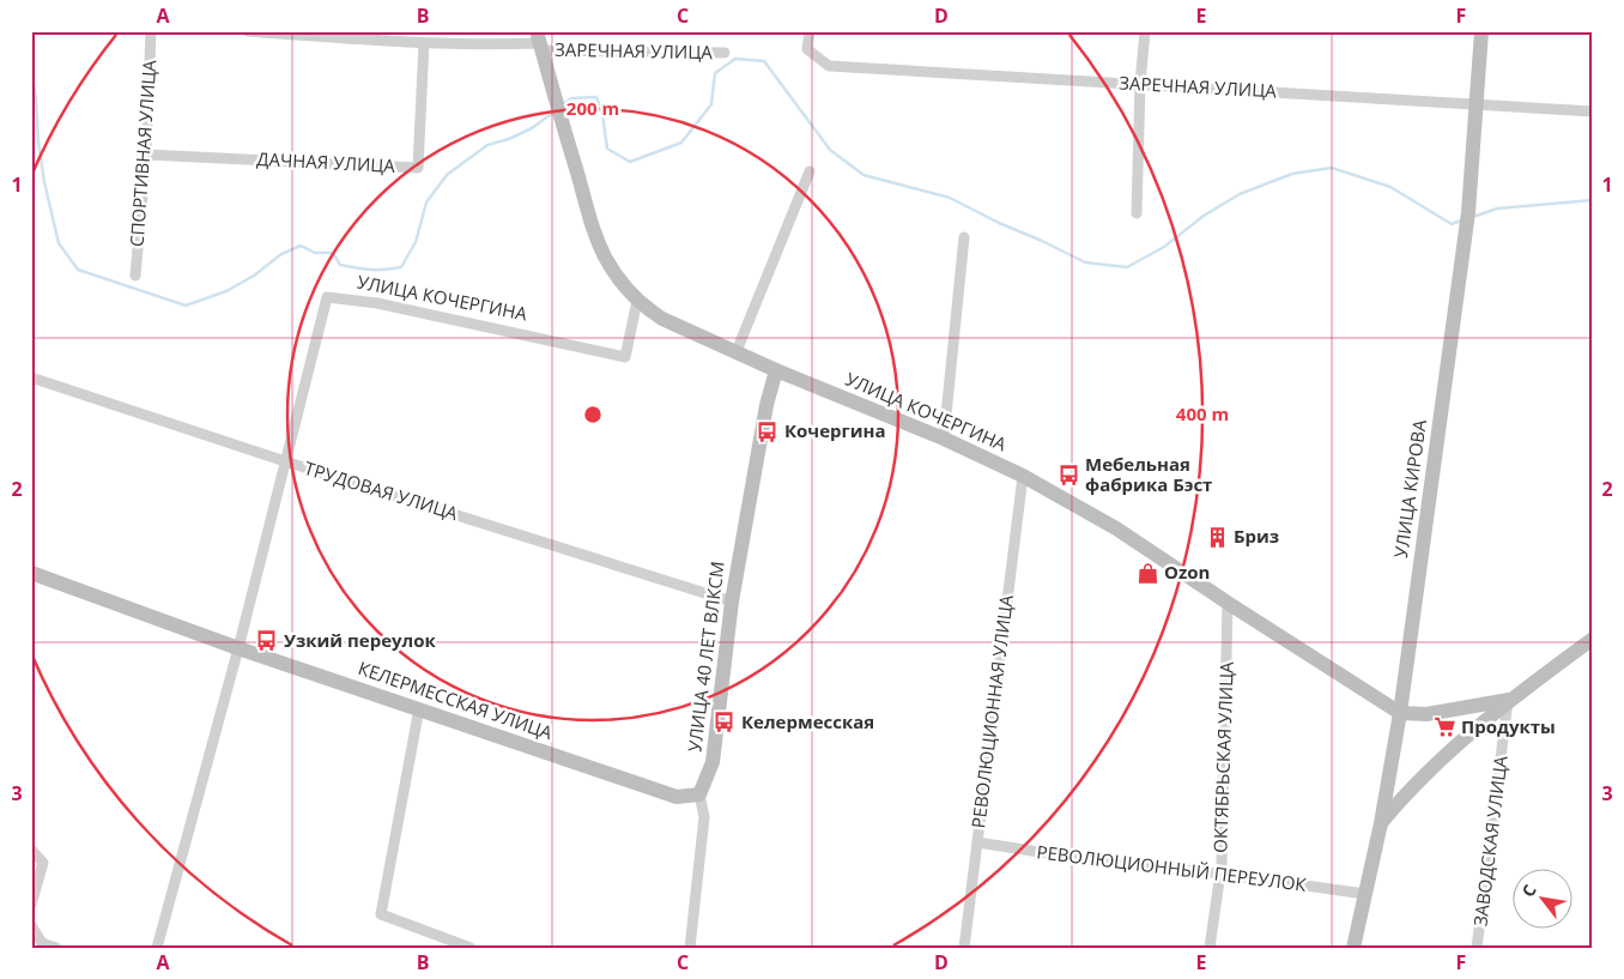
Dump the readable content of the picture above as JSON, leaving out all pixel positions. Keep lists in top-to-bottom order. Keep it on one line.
{"streets":{"street":["ЗАРЕЧНАЯ УЛИЦА","СПОРТИВНАЯ УЛИЦА","ДАЧНАЯ УЛИЦА","УЛИЦА КОЧЕРГИНА","УЛИЦА КИРОВА","ТРУДОВАЯ УЛИЦА","УЛИЦА 40 ЛЕТ ВЛКСМ","КЕЛЕРМЕССКАЯ УЛИЦА","РЕВОЛЮЦИОННАЯ УЛИЦА","ОКТЯБРЬСКАЯ УЛИЦА","ЗАВОДСКАЯ УЛИЦА","РЕВОЛЮЦИОННЫЙ ПЕРЕУЛОК"]},"crossings":[["ЗАРЕЧНАЯ УЛИЦА","ДАЧНАЯ УЛИЦА"],["ЗАРЕЧНАЯ УЛИЦА","УЛИЦА КИРОВА"],["СПОРТИВНАЯ УЛИЦА","ДАЧНАЯ УЛИЦА"],["УЛИЦА КОЧЕРГИНА","УЛИЦА КИРОВА"],["УЛИЦА КОЧЕРГИНА","ТРУДОВАЯ УЛИЦА"],["УЛИЦА КОЧЕРГИНА","УЛИЦА 40 ЛЕТ ВЛКСМ"],["УЛИЦА КОЧЕРГИНА","РЕВОЛЮЦИОННАЯ УЛИЦА"],["УЛИЦА КОЧЕРГИНА","ОКТЯБРЬСКАЯ УЛИЦА"],["УЛИЦА КИРОВА","РЕВОЛЮЦИОННЫЙ ПЕРЕУЛОК"],["ТРУДОВАЯ УЛИЦА","УЛИЦА 40 ЛЕТ ВЛКСМ"],["УЛИЦА 40 ЛЕТ ВЛКСМ","КЕЛЕРМЕССКАЯ УЛИЦА"],["РЕВОЛЮЦИОННАЯ УЛИЦА","РЕВОЛЮЦИОННЫЙ ПЕРЕУЛОК"],["ОКТЯБРЬСКАЯ УЛИЦА","РЕВОЛЮЦИОННЫЙ ПЕРЕУЛОК"]],"places":{"bus stop":["Кочергина","Мебельная фабрика Бэст","Узкий переулок","Келермесская"],"building":["Бриз"],"shop":["Ozon"],"supermarket":["Продукты"]},"north":"top left","grid":{"columns":["A","B","C","D","E","F"],"rows":["1","2","3"]},"rings":["200 m","400 m"]}
